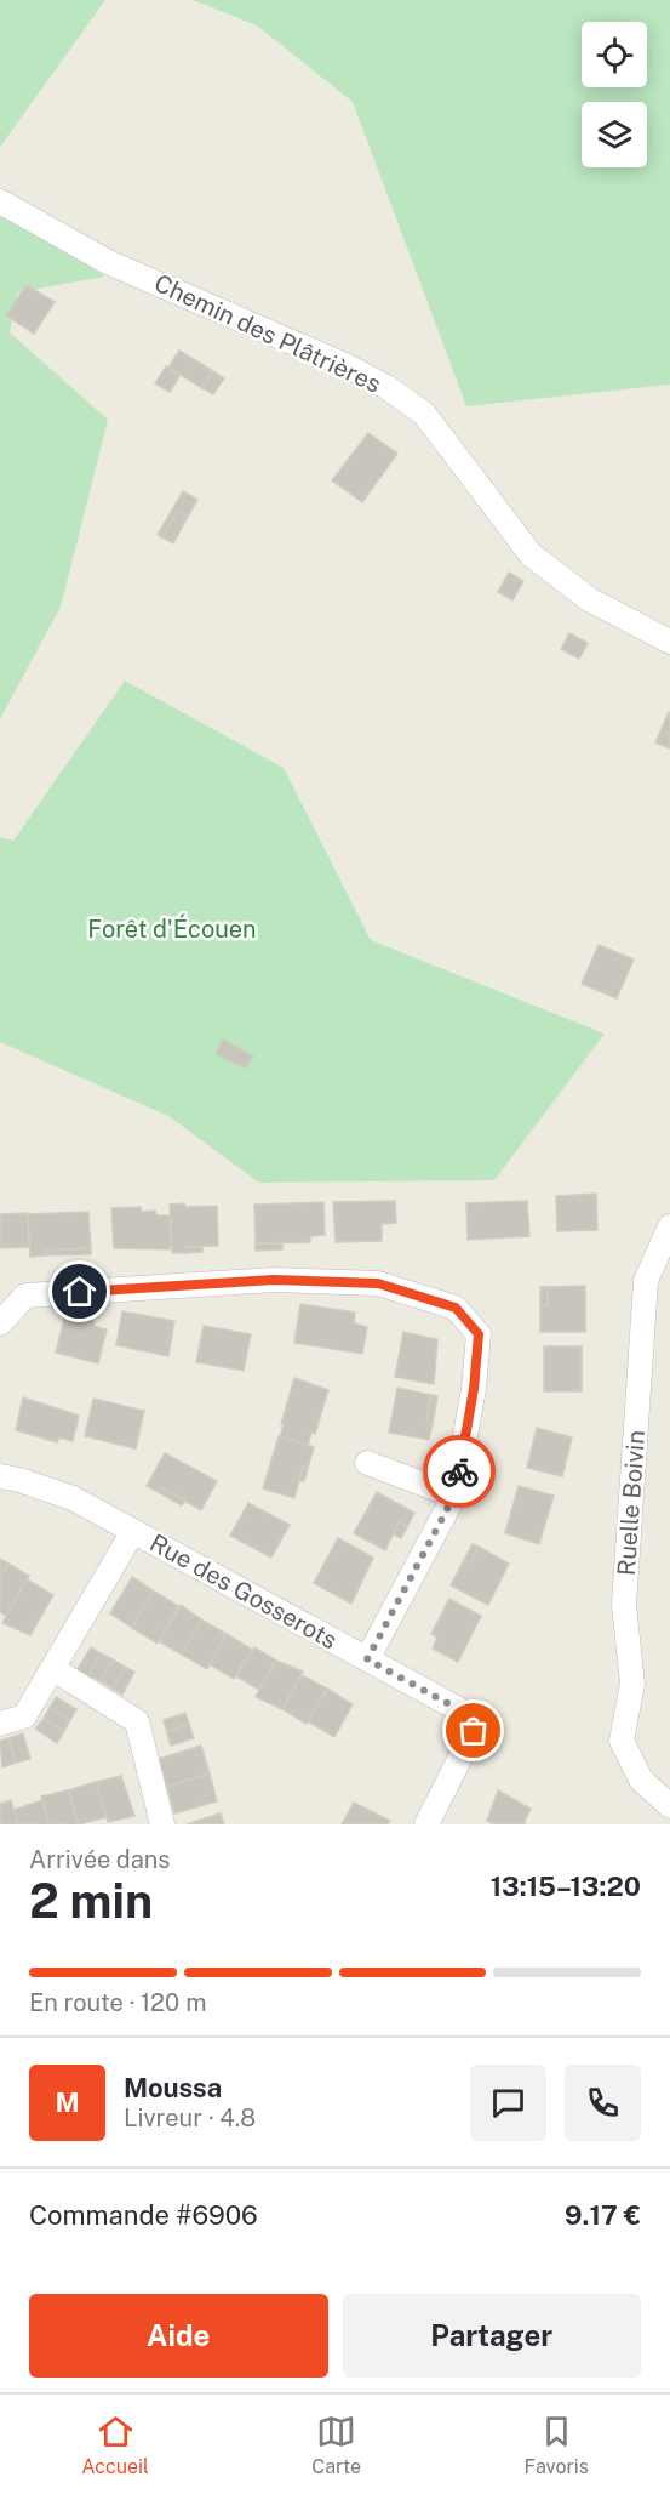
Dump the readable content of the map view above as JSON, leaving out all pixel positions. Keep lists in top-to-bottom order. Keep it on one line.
{"streets":{"street":["Chemin des Plâtrières","Ruelle Boivin","Rue des Gosserots"]},"parks":["Forêt d'Écouen"],"page":{"heading":["2 min","Arrivée dans","13:15–13:20"],"panel":["Moussa","Livreur · 4.8","Commande #6906","9.17 €"],"bar":"En route · 120 m","round":"M","buttons":["Aide","Partager"],"tabs":["Accueil","Carte","Favoris"]}}
